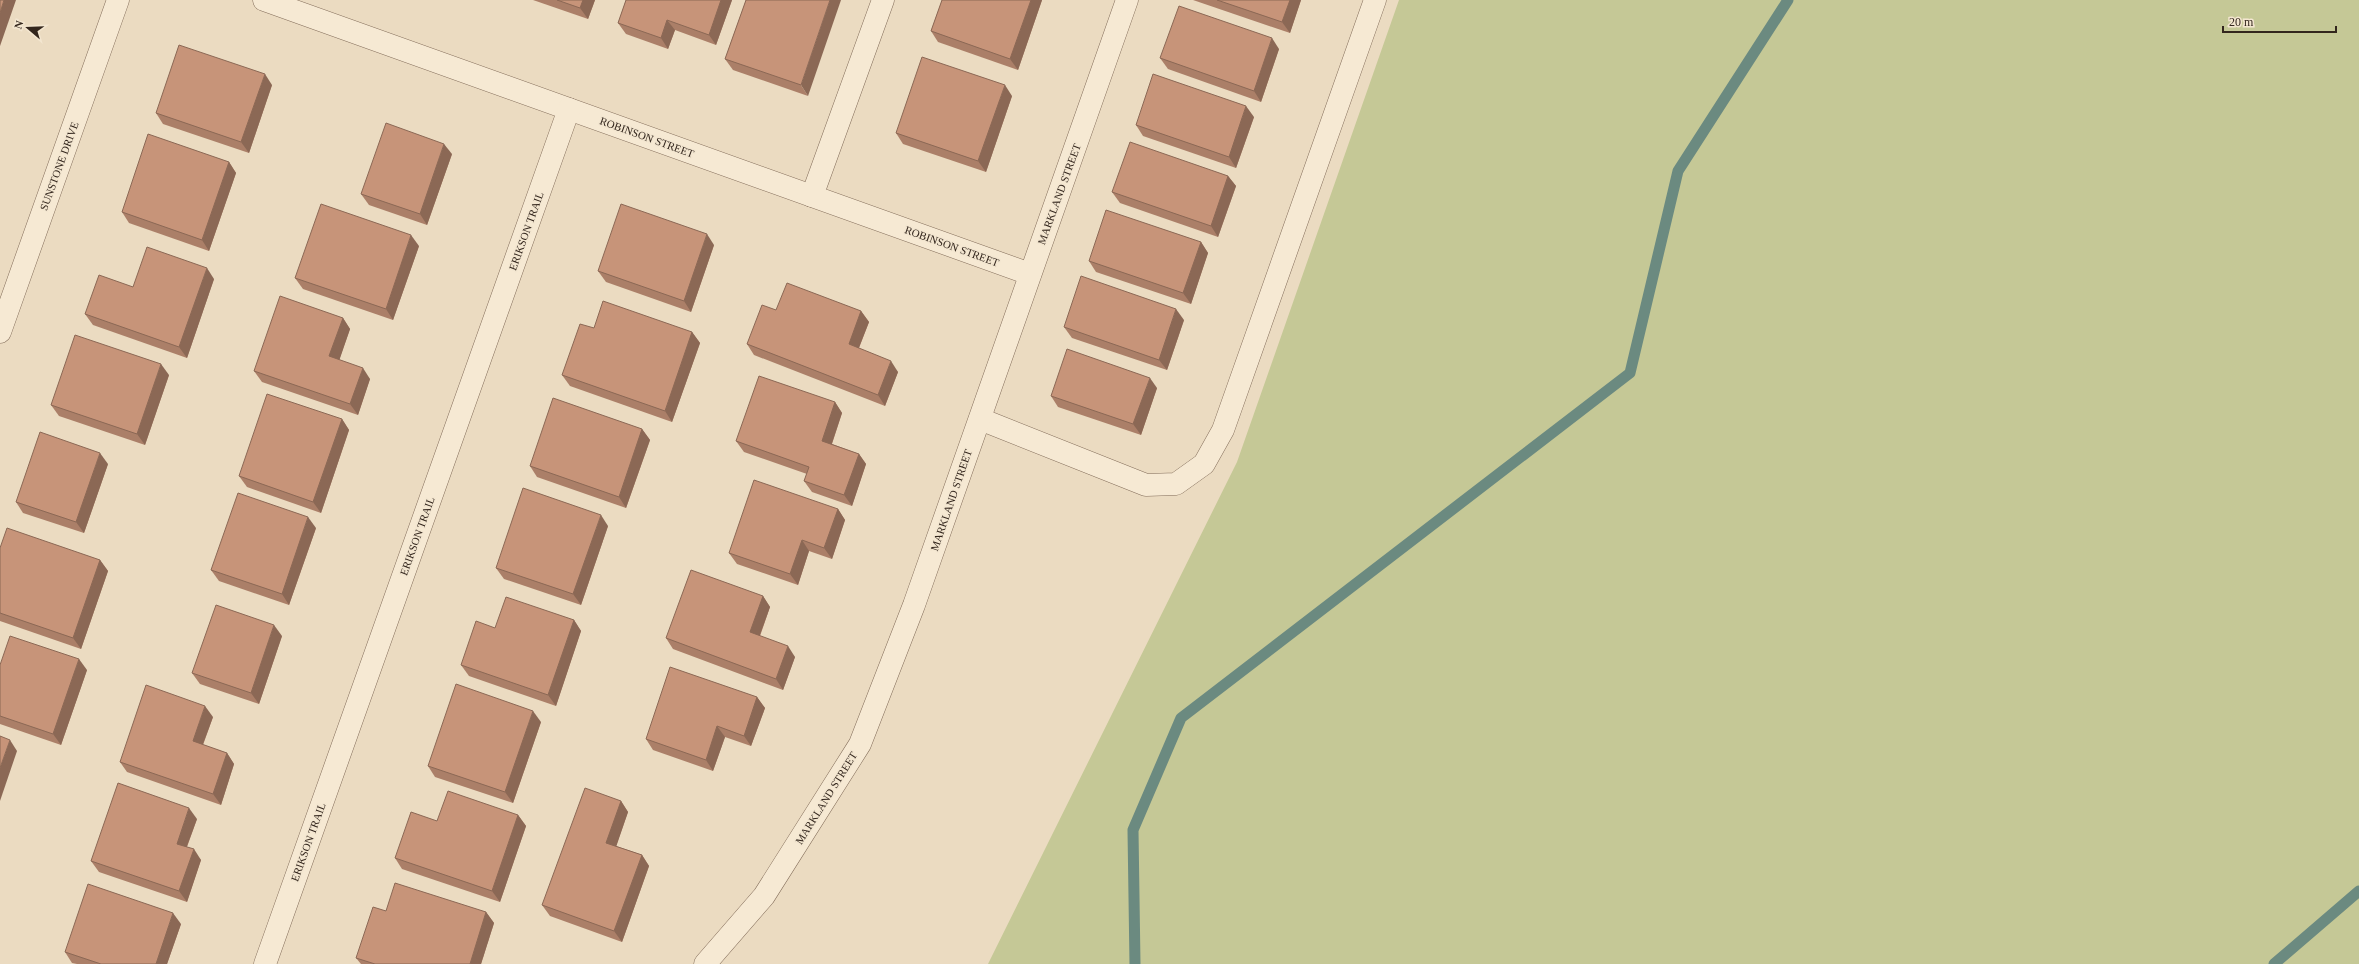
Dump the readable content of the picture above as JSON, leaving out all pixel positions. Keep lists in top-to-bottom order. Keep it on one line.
{"streets":{"street":["ROBINSON STREET","SUNSTONE DRIVE","MARKLAND STREET","ERIKSON TRAIL"]},"crossings":[["ROBINSON STREET","MARKLAND STREET"],["ROBINSON STREET","ERIKSON TRAIL"]],"scale_bar":"20 m","north":"left"}
